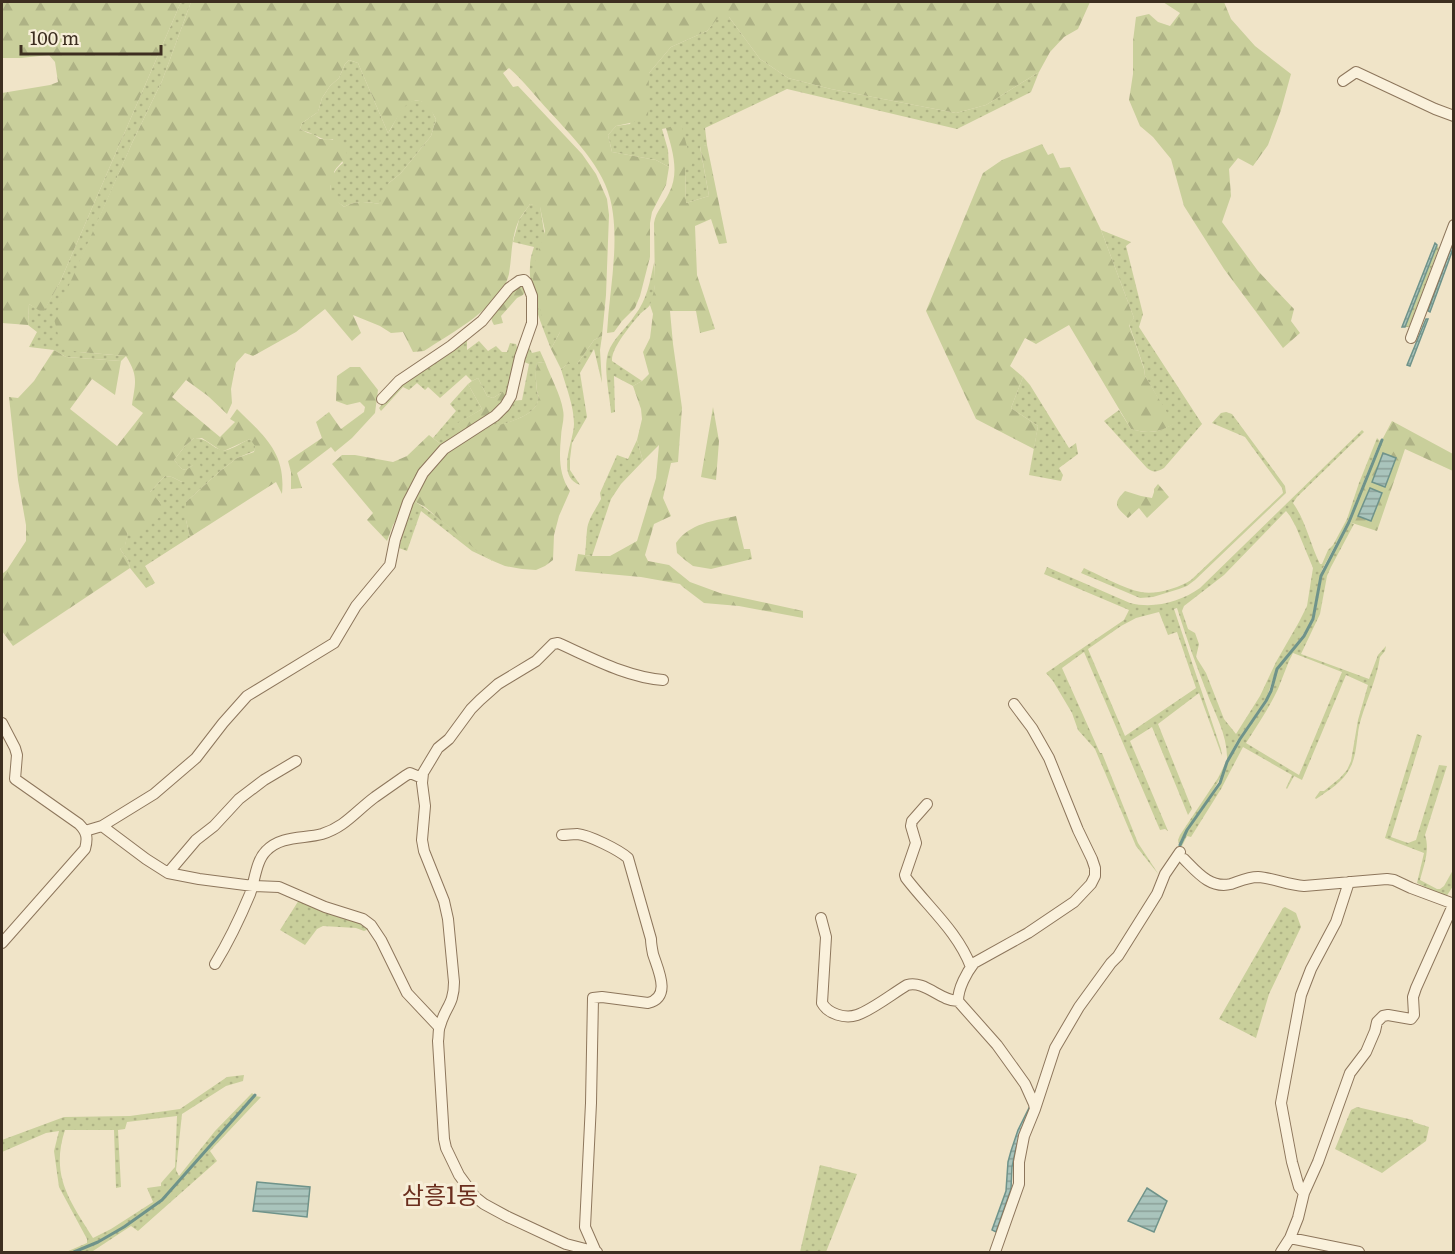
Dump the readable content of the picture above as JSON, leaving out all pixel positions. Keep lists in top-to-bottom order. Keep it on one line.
{"districts":["삼흥1동"],"scale_bar":"100 m"}
